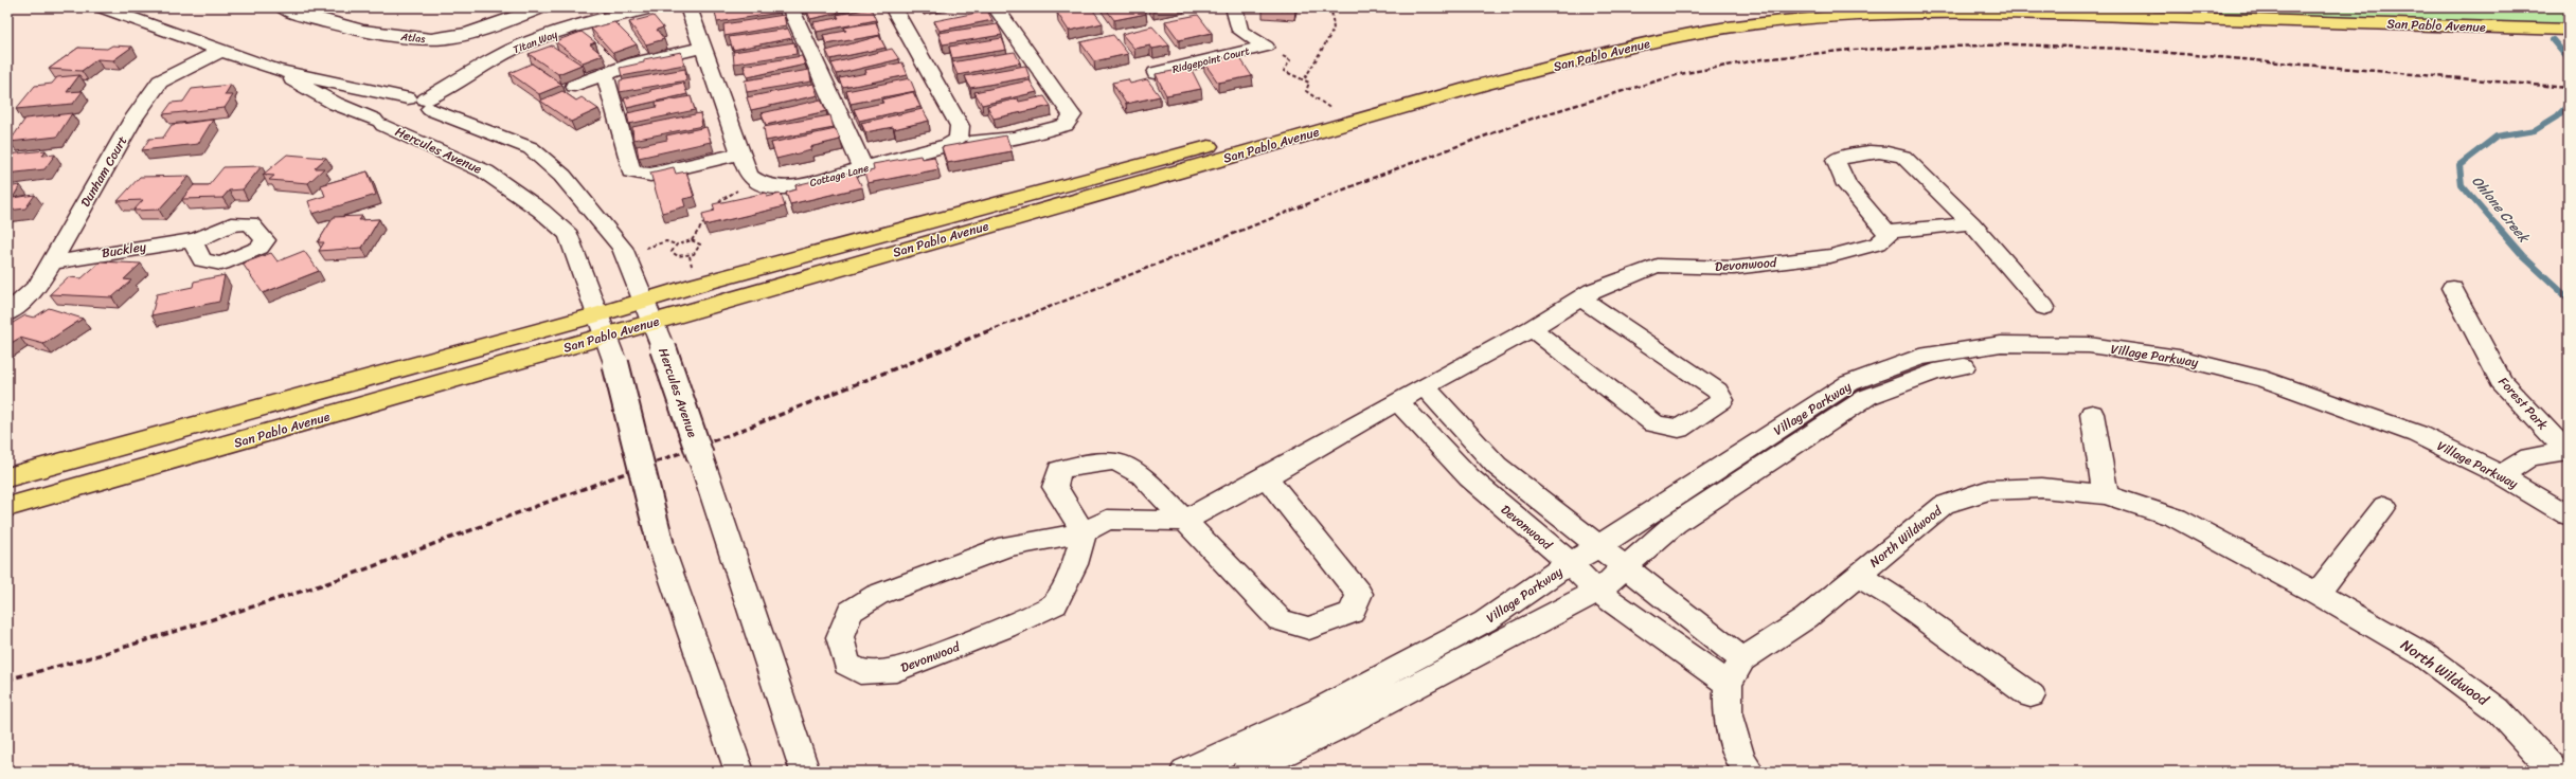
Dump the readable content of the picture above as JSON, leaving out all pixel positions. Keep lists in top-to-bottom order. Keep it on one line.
{"streets":{"main road":["San Pablo Avenue"],"street":["Atlas","Titan Way","Ridgepoint Court","Hercules Avenue","Dunham Court","Cottage Lane","Buckley","Devonwood","Village Parkway","Forest Park","North Wildwood"]},"crossings":[["San Pablo Avenue","Hercules Avenue"],["Titan Way","Hercules Avenue"],["Hercules Avenue","Dunham Court"],["Dunham Court","Buckley"],["Devonwood","Village Parkway"],["Devonwood","North Wildwood"],["Village Parkway","Forest Park"]],"water":["Ohlone Creek"]}
